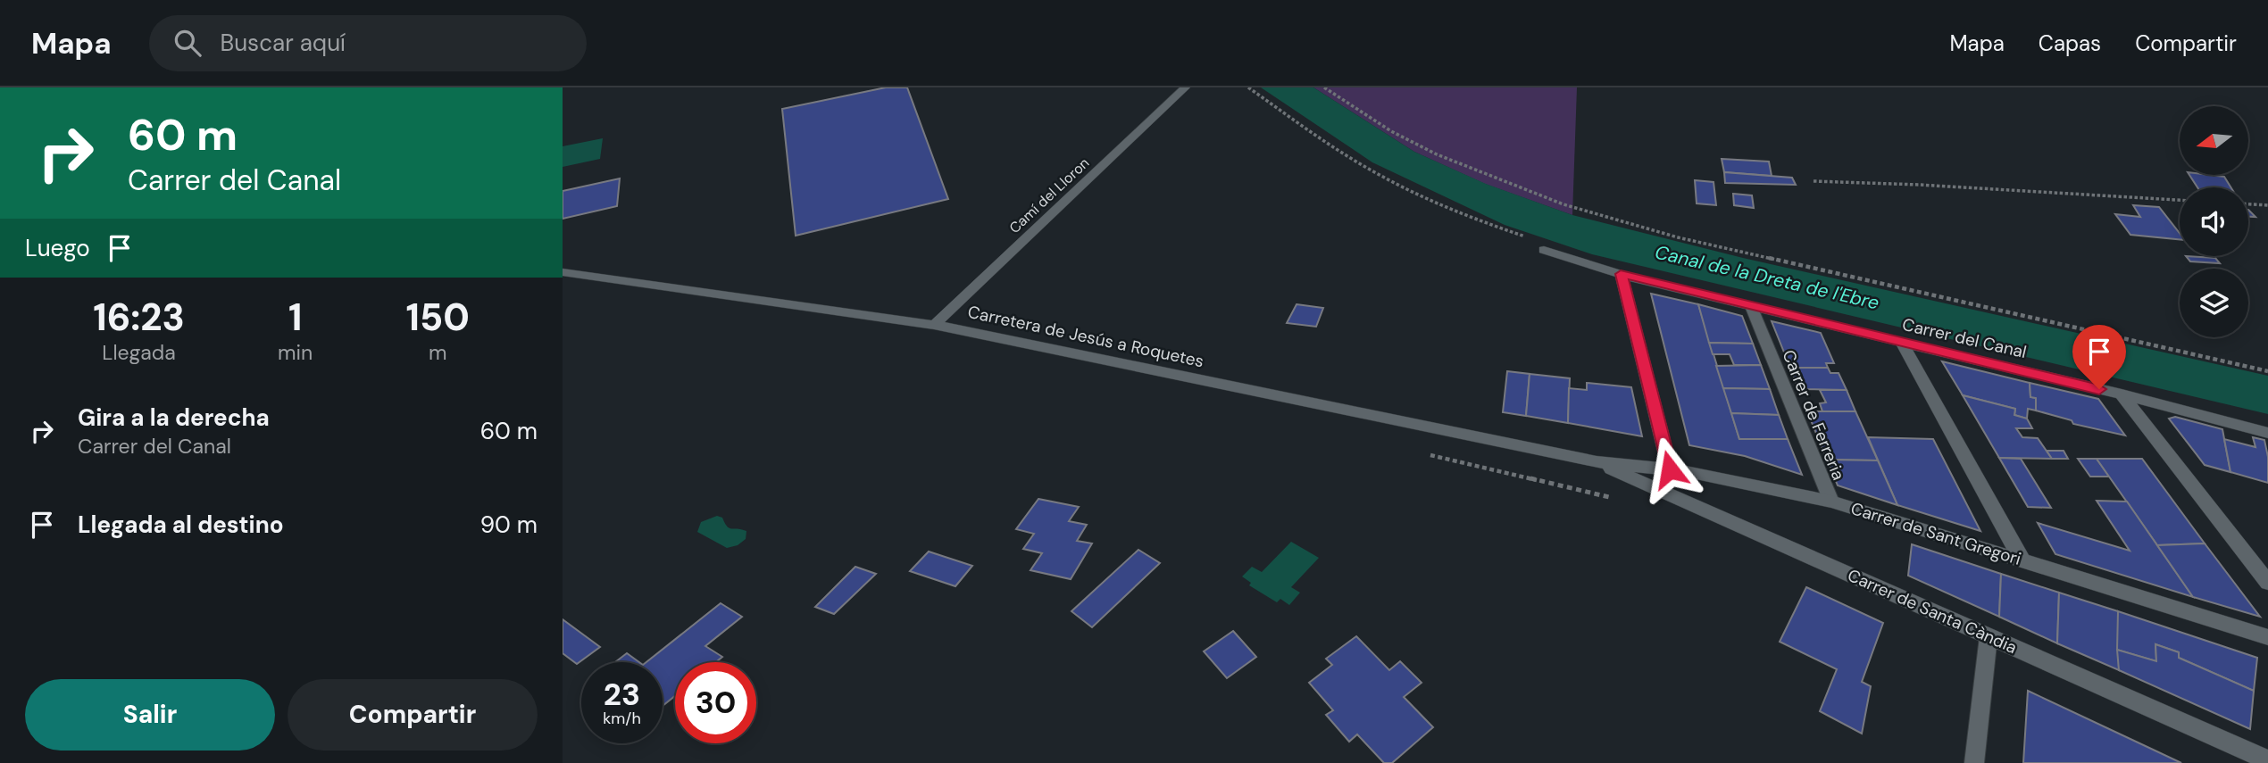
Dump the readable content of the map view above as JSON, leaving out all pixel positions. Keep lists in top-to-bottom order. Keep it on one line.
{"streets":{"street":["Camí del Lloron","Carretera de Jesús a Roquetes","Carrer del Canal","Carrer de Sant Gregori","Carrer de Santa Càndia"],"lane":["Carrer de Ferreria"]},"crossings":[["Camí del Lloron","Carretera de Jesús a Roquetes"],["Carretera de Jesús a Roquetes","Carrer de Sant Gregori"],["Carretera de Jesús a Roquetes","Carrer de Santa Càndia"],["Carrer del Canal","Carrer de Ferreria"],["Carrer de Ferreria","Carrer de Sant Gregori"],["Carrer de Sant Gregori","Carrer de Santa Càndia"]],"water":["Canal de la Dreta de l'Ebre"],"north":"left","page":{"header":"Mapa","search":"Buscar aquí","nav":["Mapa","Capas","Compartir"],"turn":["60 m","Carrer del Canal"],"then":"Luego","eta":["16:23","Llegada","1","min","150","m"],"list":[{"name":"Gira a la derecha","note":"Carrer del Canal","value":"60 m"},{"name":"Llegada al destino","value":"90 m"}],"speed":"23 km/h","limit":"30","buttons":["Salir","Compartir"]}}
